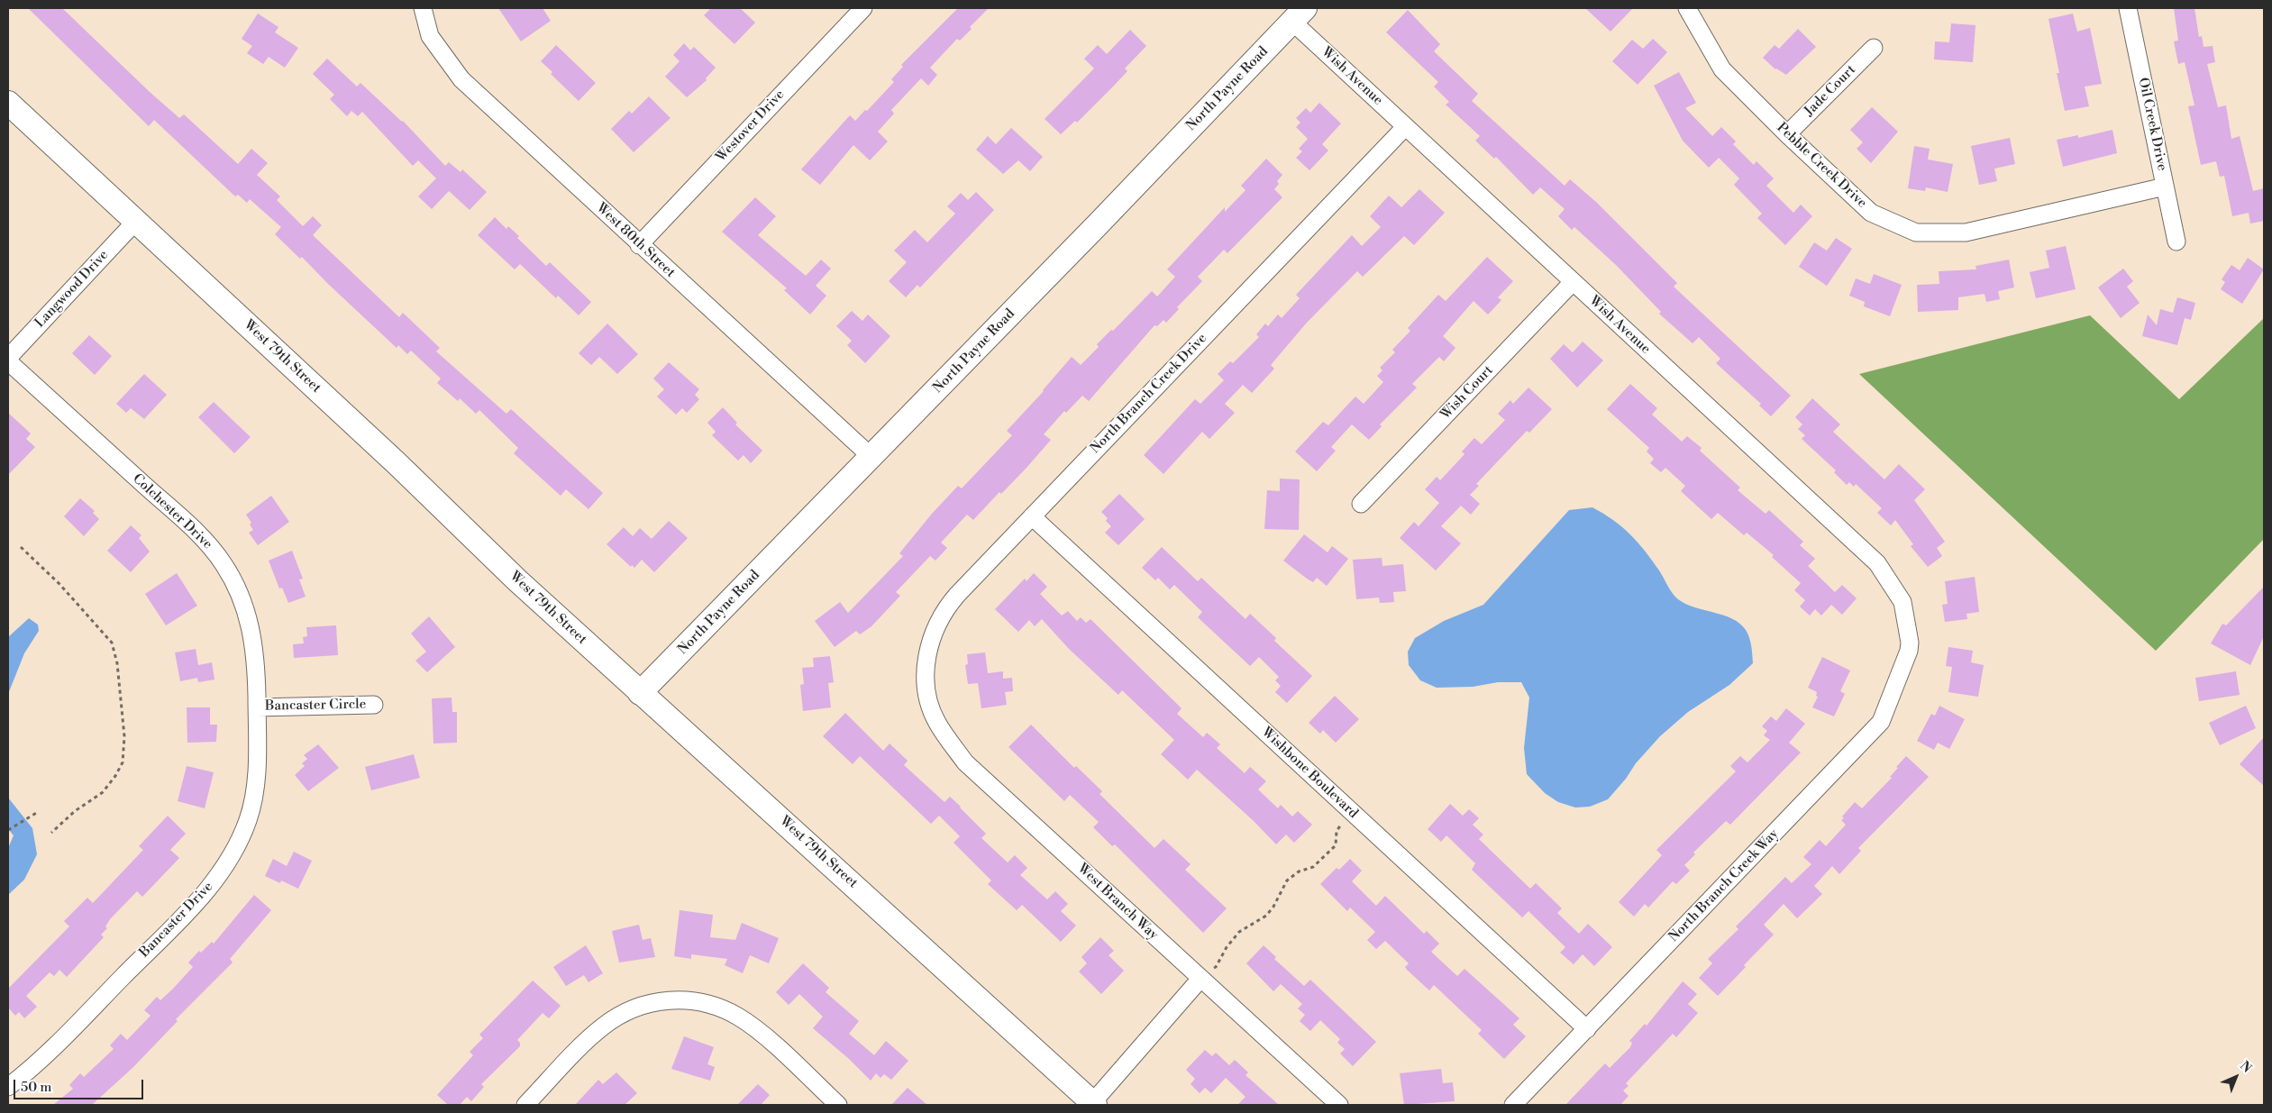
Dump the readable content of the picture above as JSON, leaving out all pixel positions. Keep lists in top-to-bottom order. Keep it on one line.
{"streets":{"main road":["North Payne Road","West 79th Street"],"street":["Wish Avenue","Jade Court","Oil Creek Drive","Westover Drive","Pebble Creek Drive","West 80th Street","Langwood Drive","Wish Court","North Branch Creek Drive","Colchester Drive","Bancaster Circle","Wishbone Boulevard","North Branch Creek Way","West Branch Way","Bancaster Drive"]},"crossings":[["Wish Avenue","North Payne Road"],["Wish Avenue","Wish Court"],["Wish Avenue","North Branch Creek Drive"],["Wish Avenue","North Branch Creek Way"],["North Payne Road","West 80th Street"],["North Payne Road","West 79th Street"],["Jade Court","Pebble Creek Drive"],["Oil Creek Drive","Pebble Creek Drive"],["Westover Drive","West 80th Street"],["Langwood Drive","West 79th Street"],["Langwood Drive","Colchester Drive"],["North Branch Creek Drive","Wishbone Boulevard"],["North Branch Creek Drive","West Branch Way"],["Colchester Drive","Bancaster Circle"],["Colchester Drive","Bancaster Drive"],["Bancaster Circle","Bancaster Drive"],["Wishbone Boulevard","North Branch Creek Way"]],"scale_bar":"50 m","north":"top right"}
